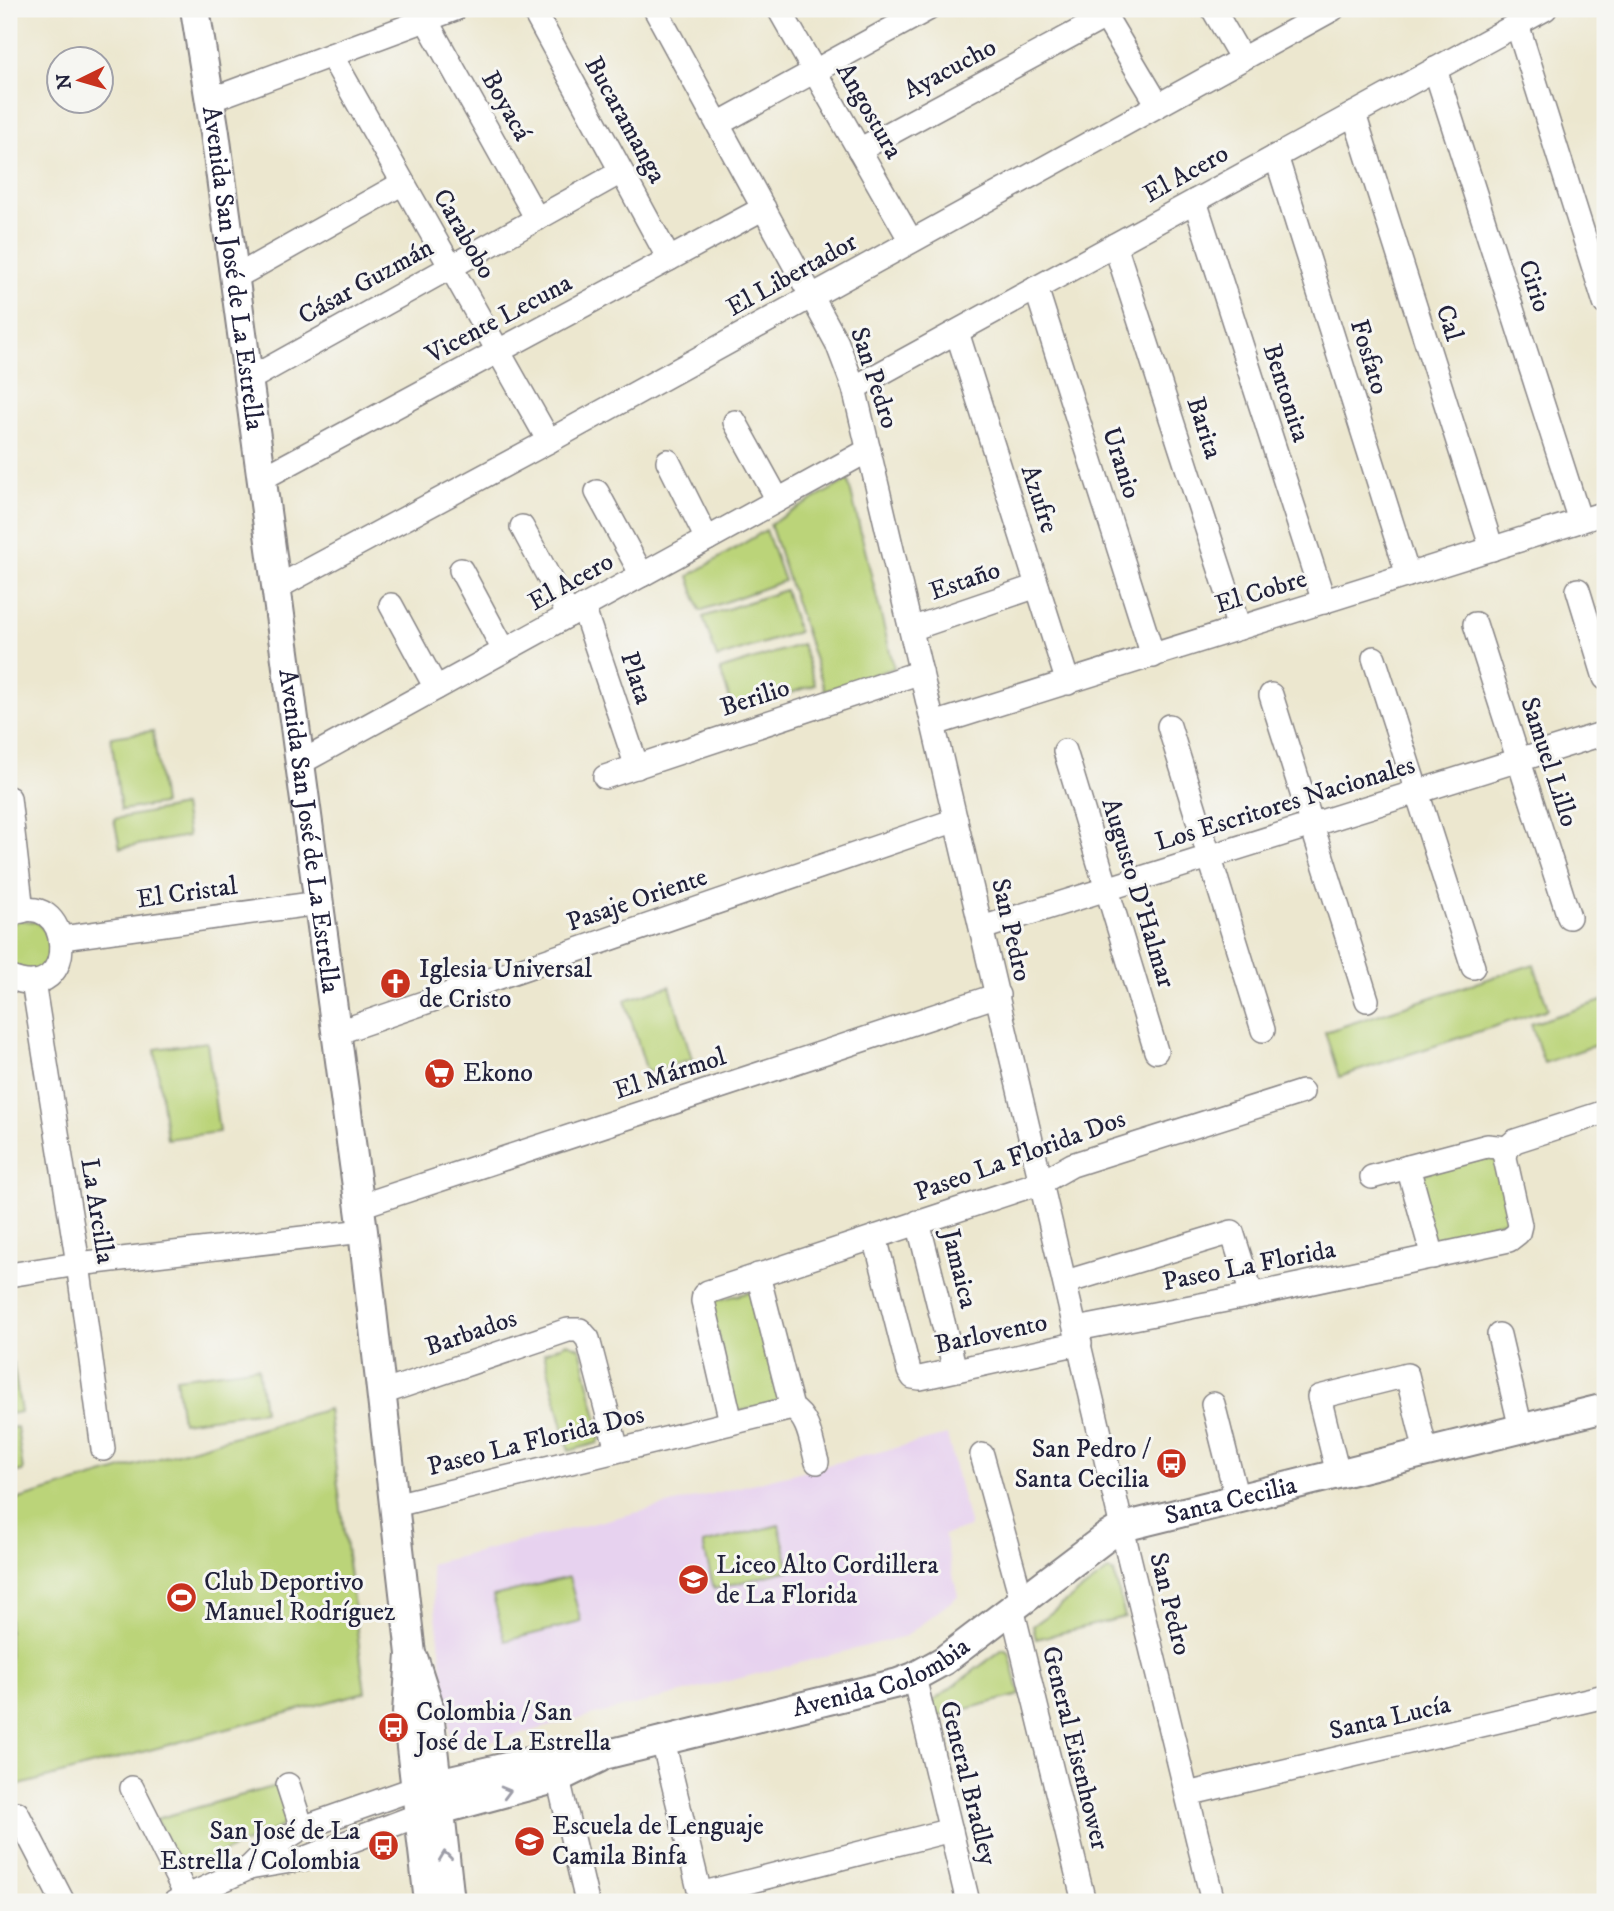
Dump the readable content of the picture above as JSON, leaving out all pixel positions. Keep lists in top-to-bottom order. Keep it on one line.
{"streets":{"main road":["Avenida San José de La Estrella","Santa Cecilia","Avenida Colombia"],"street":["Ayacucho","Boyacá","Angostura","Bucaramanga","El Acero","Carabobo","El Libertador","Cásar Guzmán","Cirio","Vicente Lecuna","Cal","Fosfato","San Pedro","Bentonita","Barita","Uranio","Azufre","Estaño","El Cobre","Plata","Berilio","Samuel Lillo","Los Escritores Nacionales","El Cristal","Augusto D'Halmar","Pasaje Oriente","El Mármol","Paseo La Florida Dos","La Arcilla","Paseo La Florida","Jamaica","Barbados","Barlovento","Santa Lucía","General Eisenhower","General Bradley"]},"crossings":[["Ayacucho","Angostura"],["Boyacá","Cásar Guzmán"],["Angostura","El Libertador"],["Bucaramanga","Cásar Guzmán"],["Bucaramanga","Vicente Lecuna"],["El Acero","Avenida San José de La Estrella"],["El Acero","Cirio"],["El Acero","Cal"],["El Acero","Fosfato"],["El Acero","San Pedro"],["El Acero","Bentonita"],["El Acero","Barita"],["El Acero","Uranio"],["El Acero","Azufre"],["El Acero","Plata"],["Carabobo","El Libertador"],["Carabobo","Cásar Guzmán"],["Carabobo","Vicente Lecuna"],["Avenida San José de La Estrella","El Libertador"],["Avenida San José de La Estrella","Cásar Guzmán"],["Avenida San José de La Estrella","Vicente Lecuna"],["Avenida San José de La Estrella","El Cristal"],["Avenida San José de La Estrella","Pasaje Oriente"],["Avenida San José de La Estrella","El Mármol"],["Avenida San José de La Estrella","Paseo La Florida Dos"],["Avenida San José de La Estrella","Barbados"],["Avenida San José de La Estrella","Avenida Colombia"],["El Libertador","San Pedro"],["Cirio","El Cobre"],["Vicente Lecuna","San Pedro"],["Cal","El Cobre"],["Fosfato","El Cobre"],["San Pedro","Estaño"],["San Pedro","El Cobre"],["San Pedro","Berilio"],["San Pedro","Los Escritores Nacionales"],["San Pedro","Pasaje Oriente"],["San Pedro","El Mármol"],["San Pedro","Paseo La Florida Dos"],["San Pedro","Paseo La Florida"],["San Pedro","Barlovento"],["San Pedro","Santa Cecilia"],["San Pedro","Avenida Colombia"],["San Pedro","Santa Lucía"],["Bentonita","El Cobre"],["Barita","El Cobre"],["Uranio","El Cobre"],["Azufre","Estaño"],["Azufre","El Cobre"],["Plata","Berilio"],["Samuel Lillo","Los Escritores Nacionales"],["Los Escritores Nacionales","Augusto D'Halmar"],["El Mármol","La Arcilla"],["Paseo La Florida Dos","Jamaica"],["Paseo La Florida Dos","Barbados"],["Paseo La Florida Dos","Barlovento"],["Paseo La Florida","Barlovento"],["Jamaica","Barlovento"],["Santa Cecilia","Avenida Colombia"],["Avenida Colombia","General Eisenhower"],["Avenida Colombia","General Bradley"]],"places":{"church":["Iglesia Universal de Cristo"],"supermarket":["Ekono"],"bus stop":["San Pedro / Santa Cecilia","Colombia / San José de La Estrella","San José de La Estrella / Colombia"],"school or university":["Liceo Alto Cordillera de La Florida","Escuela de Lenguaje Camila Binfa"],"sports":["Club Deportivo Manuel Rodríguez"]},"north":"left"}
